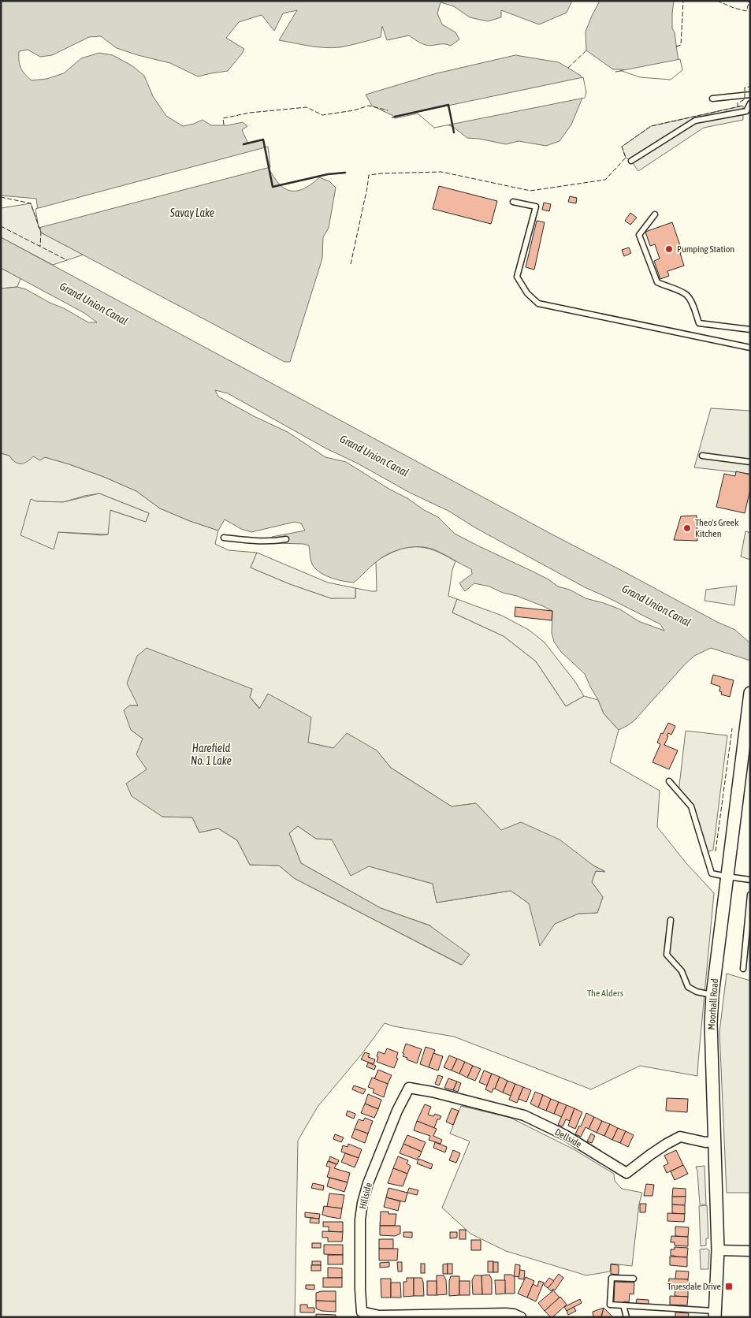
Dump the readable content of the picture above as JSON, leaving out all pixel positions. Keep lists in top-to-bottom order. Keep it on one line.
{"streets":{"street":["Moorhall Road","Dellside","Hillside"]},"crossings":[["Moorhall Road","Dellside"],["Dellside","Hillside"]],"water":["Savay Lake","Grand Union Canal","Harefield No. 1 Lake"],"parks":["The Alders"],"places":{"other":["Pumping Station","Theo's Greek Kitchen"],"transit":["Truesdale Drive"]}}
